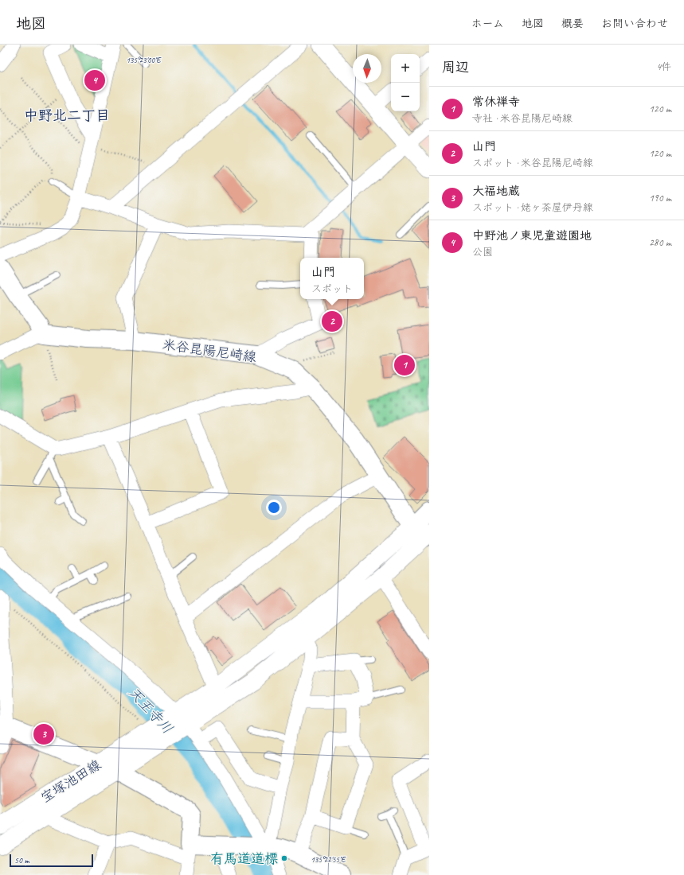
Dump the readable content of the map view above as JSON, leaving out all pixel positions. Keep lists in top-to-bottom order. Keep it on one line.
{"streets":{"main road":["米谷昆陽尼崎線"],"street":["宝塚池田線"]},"crossings":[["米谷昆陽尼崎線","宝塚池田線"]],"districts":["中野北二丁目"],"water":["天王寺川"],"places":["有馬道道標"],"scale_bar":"50 m","north":"bottom","page":{"header":"地図","nav":["ホーム","地図","概要","お問い合わせ"],"heading":["周辺","4件"],"map_buttons":["+","−"],"pins":["4","2","1","3"],"list":[{"mark":"1","name":"常休禅寺","note":"寺社 · 米谷昆陽尼崎線","value":"120 m"},{"mark":"2","name":"山門","note":"スポット · 米谷昆陽尼崎線","value":"120 m"},{"mark":"3","name":"大福地蔵","note":"スポット · 姥ヶ茶屋伊丹線","value":"190 m"},{"mark":"4","name":"中野池ノ東児童遊園地","note":"公園","value":"280 m"}],"popup":["山門","スポット"],"scale":"50 m"},"coordinates":["135°23'00\"E","135°22'55\"E"]}
